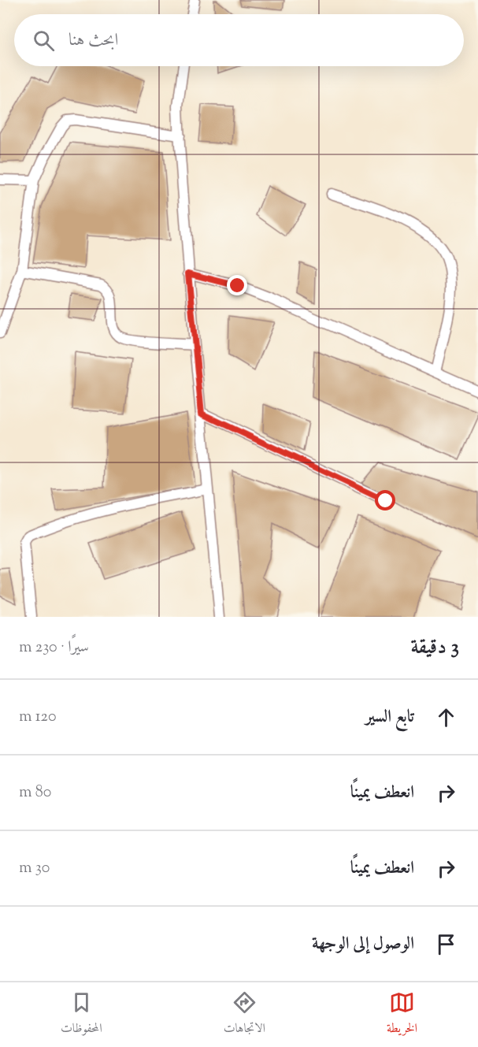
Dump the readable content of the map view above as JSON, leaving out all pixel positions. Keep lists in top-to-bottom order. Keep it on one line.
{"page":{"search":"ابحث هنا","heading":["3 دقيقة","سيرًا · 230 m"],"list":[["تابع السير","120 m"],["انعطف يمينًا","80 m"],["انعطف يمينًا","30 m"],"الوصول إلى الوجهة"],"nav":["الخريطة","الاتجاهات","المحفوظات"]}}
